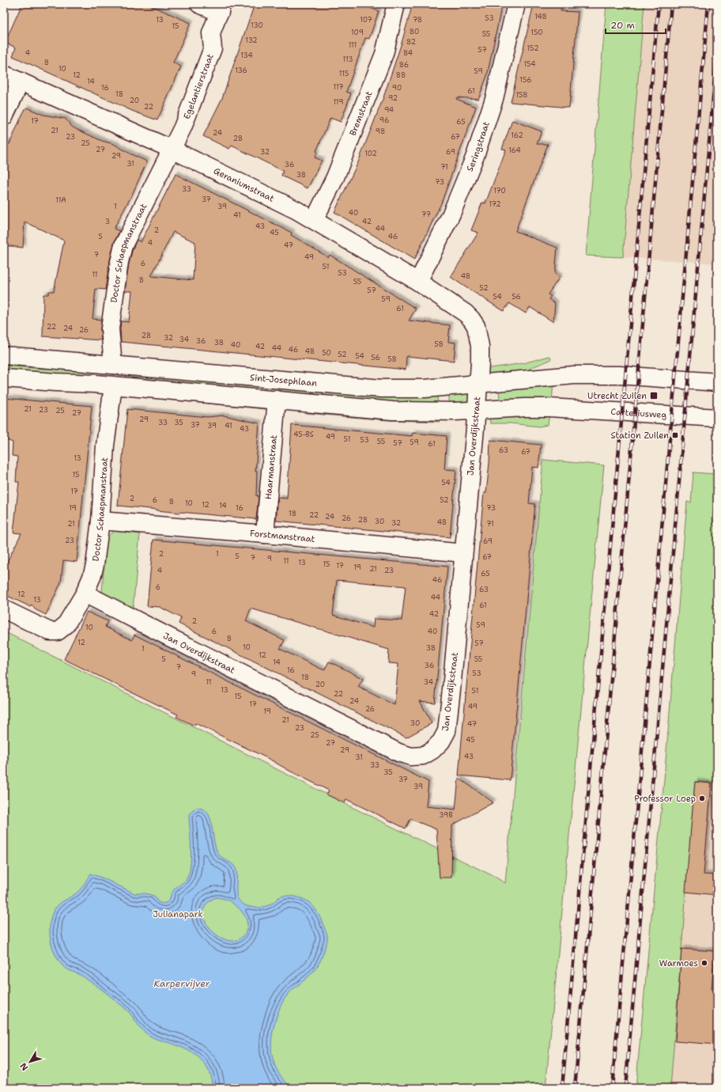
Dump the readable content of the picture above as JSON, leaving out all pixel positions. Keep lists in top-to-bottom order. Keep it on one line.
{"streets":{"street":["Egelantierstraat","Bremstraat","Seringstraat","Geraniumstraat","Doctor Schaepmanstraat","Sint-Josephlaan","Cartesiusweg","Jan Overdijkstraat","Haarmanstraat","Forstmanstraat"]},"crossings":[["Egelantierstraat","Geraniumstraat"],["Egelantierstraat","Doctor Schaepmanstraat"],["Bremstraat","Geraniumstraat"],["Seringstraat","Geraniumstraat"],["Geraniumstraat","Doctor Schaepmanstraat"],["Geraniumstraat","Jan Overdijkstraat"],["Doctor Schaepmanstraat","Sint-Josephlaan"],["Doctor Schaepmanstraat","Jan Overdijkstraat"],["Doctor Schaepmanstraat","Forstmanstraat"],["Sint-Josephlaan","Jan Overdijkstraat"],["Cartesiusweg","Jan Overdijkstraat"],["Jan Overdijkstraat","Forstmanstraat"],["Haarmanstraat","Forstmanstraat"]],"water":["Karpervijver"],"parks":["Julianapark"],"places":{"transit":["Utrecht Zuilen","Station Zuilen"],"other":["Professor Loep","Warmoes"]},"house_numbers":["148","53","13","107","78","130","15","80","109","150","55","132","82","111","152","57","4","84","134","113","8","154","86","10","136","59","115","12","88","156","14","117","16","90","61","18","158","92","20","119","22","94","96","17","65","21","98","24","162","23","67","28","25","27","164","32","69","102","29","31","36","71","38","73","33","170","37","11A","172","1","39","40","77","41","3","42","43","44","2","45","5","46","4","47","7","49","6","51","53","11","48","8","55","52","57","54","56","59","61","22","24","26","28","32","34","36","38","58","40","42","44","46","48","50","52","54","56","58","21","23","25","27","29","33","35","37","39","41","43","45-BS","49","51","53","55","59","57","61","63","67","13","15","54","17","2","6","52","8","10","12","14","19","16","73","18","22","24","26","28","30","48","32","21","71","23","69","2","1","5","67","7","9","11","13","15","17","19","21","4","23","65","46","6","63","12","44","13","61","42","2","59","10","6","40","8","12","57","10","38","1","12","5","55","14","36","7","16","53","9","18","11","34","20","13","51","22","15","24","17","49","26","19","21","30","47","23","25","45","27","29","43","31","33","35","37","39","39B"],"scale_bar":"20 m","north":"bottom left"}
